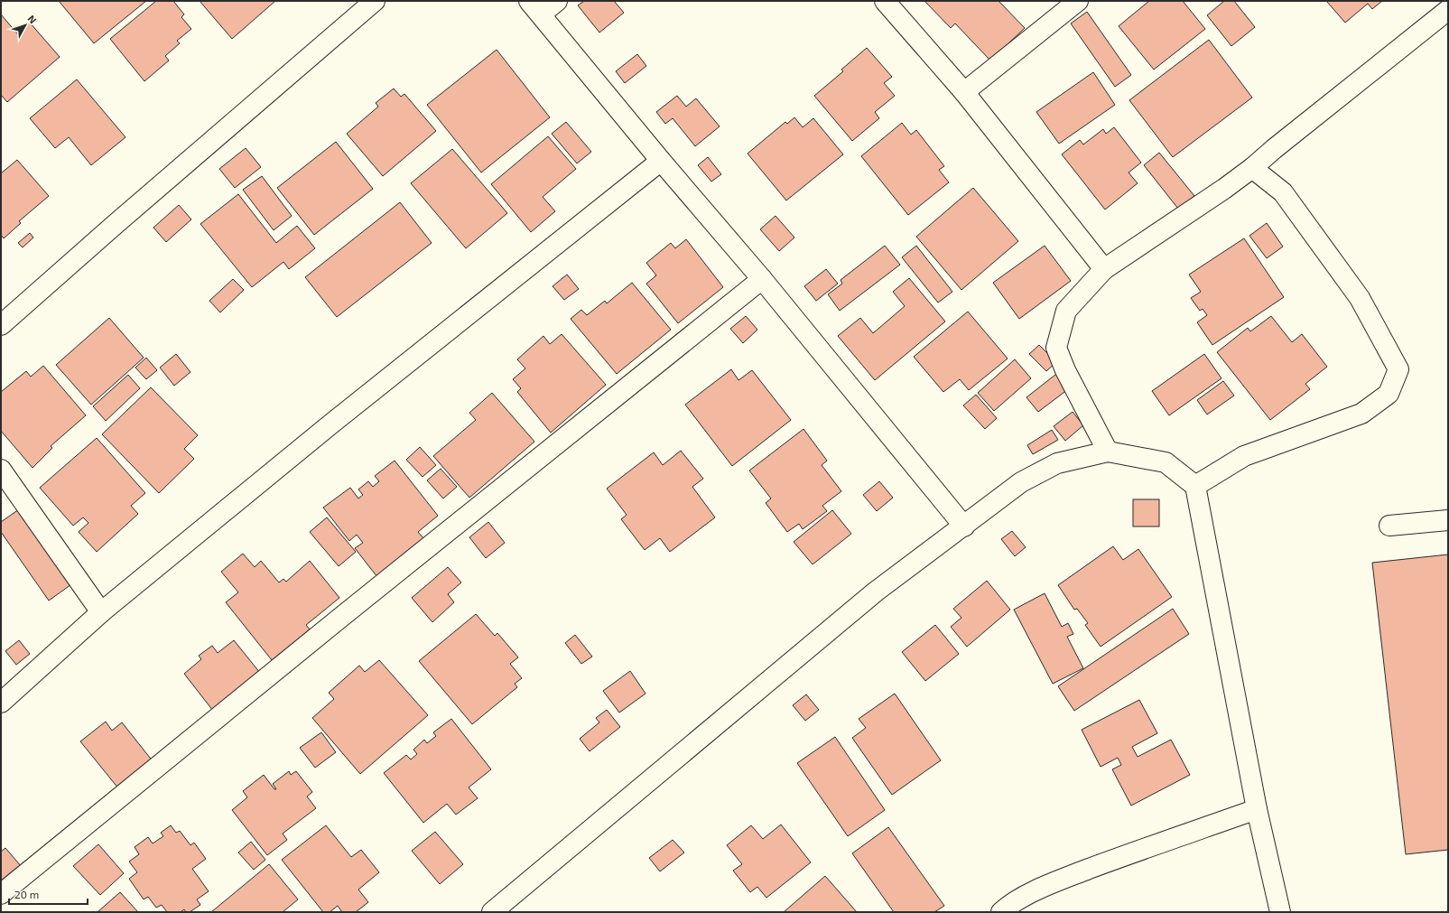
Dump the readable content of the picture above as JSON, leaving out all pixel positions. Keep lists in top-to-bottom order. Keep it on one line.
{"scale_bar":"20 m","north":"top right"}
